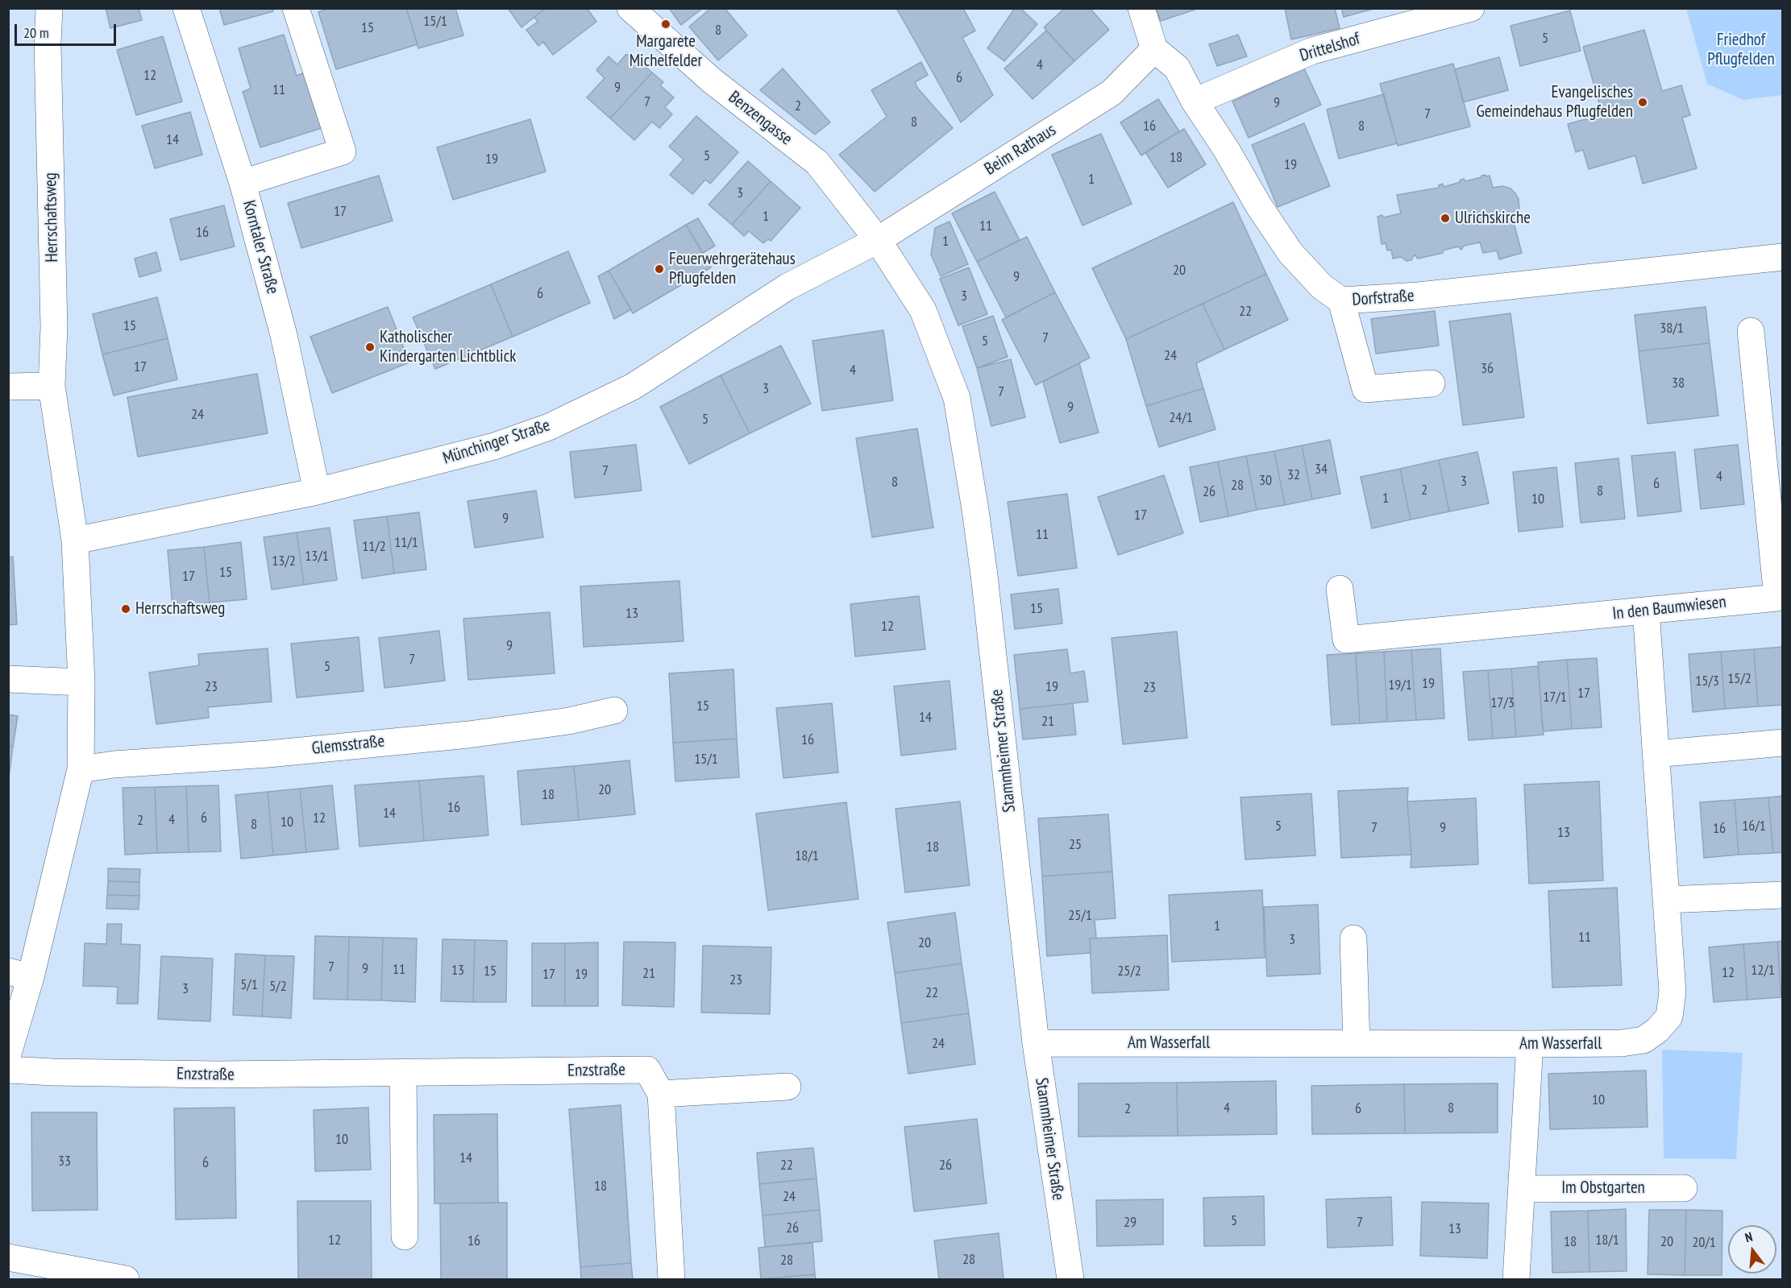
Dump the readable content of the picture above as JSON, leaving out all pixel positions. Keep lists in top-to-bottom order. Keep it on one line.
{"streets":{"street":["Drittelshof","Benzengasse","Beim Rathaus","Herrschaftsweg","Korntaler Straße","Dorfstraße","Münchinger Straße","In den Baumwiesen","Glemsstraße","Stammheimer Straße","Am Wasserfall","Enzstraße","Im Obstgarten"]},"crossings":[["Drittelshof","Dorfstraße"],["Benzengasse","Beim Rathaus"],["Benzengasse","Münchinger Straße"],["Benzengasse","Stammheimer Straße"],["Beim Rathaus","Dorfstraße"],["Beim Rathaus","Münchinger Straße"],["Beim Rathaus","Stammheimer Straße"],["Herrschaftsweg","Münchinger Straße"],["Herrschaftsweg","Glemsstraße"],["Korntaler Straße","Münchinger Straße"],["Münchinger Straße","Stammheimer Straße"],["In den Baumwiesen","Am Wasserfall"],["Stammheimer Straße","Am Wasserfall"]],"parks":["Friedhof Pflugfelden"],"places":["Margarete Michelfelder","Evangelisches Gemeindehaus Pflugfelden","Ulrichskirche","Feuerwehrgerätehaus Pflugfelden","Katholischer Kindergarten Lichtblick","Herrschaftsweg"],"house_numbers":["15/1","15","8","5","4","12","6","9","11","7","9","2","7","8","16","8","14","5","18","19","19","1","3","17","1","11","16","1","20","9","6","3","22","15","38/1","7","5","24","17","36","4","38","3","7","9","24","24/1","5","34","7","32","4","30","3","8","6","28","2","8","26","1","10","17","9","11","11/1","11/2","13/1","13/2","15","17","15","13","12","9","7","5","15/2","15/3","19","19/1","23","19","23","17","17/1","17/3","15","14","21","16","15/1","20","18","16","14","6","12","4","2","10","8","5","16/1","7","9","16","13","25","18","18/1","25/1","1","11","3","20","7","9","11","13","12/1","15","25/2","12","21","17","19","23","5/1","5/2","3","22","24","10","4","8","2","6","10","14","33","6","22","26","18","24","5","29","7","26","13","12","18/1","16","18","20","20/1","28","28"],"scale_bar":"20 m","north":"top"}
